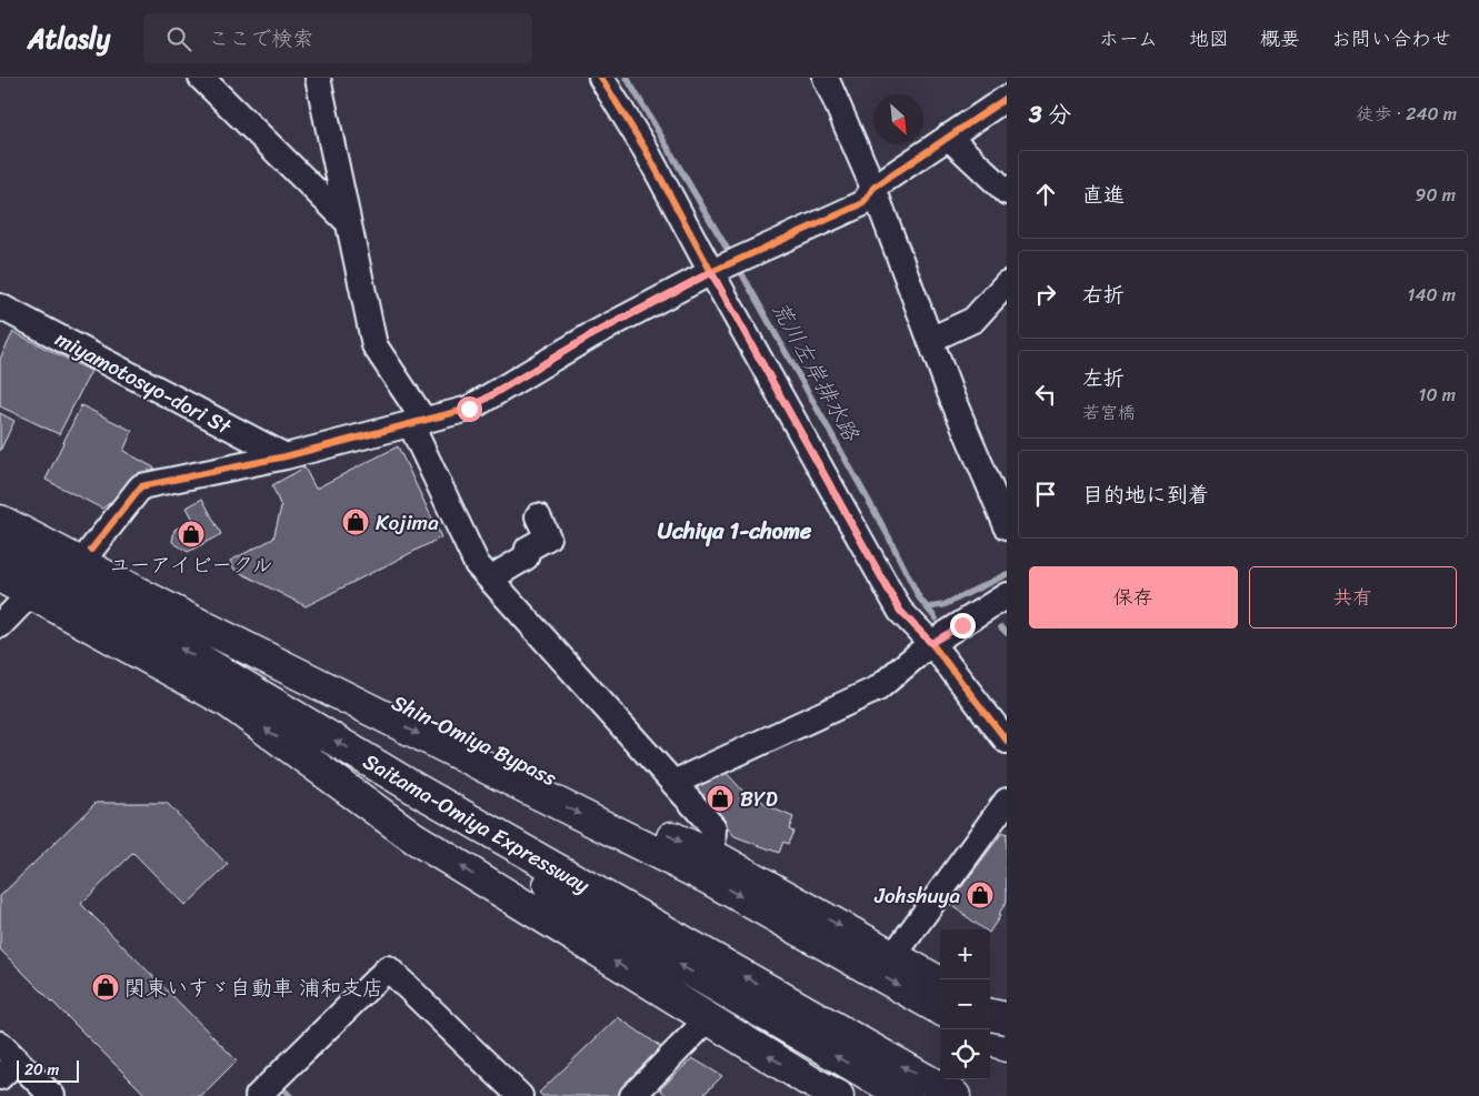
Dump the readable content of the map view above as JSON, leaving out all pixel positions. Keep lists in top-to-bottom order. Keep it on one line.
{"streets":{"highway":["Shin-Omiya Bypass","Saitama-Omiya Expressway"],"street":["miyamotosyo-dori St"]},"districts":["Uchiya 1-chome"],"water":["荒川左岸排水路"],"places":{"shop":["Kojima","ユーアイビークル","BYD","Johshuya","関東いすゞ自動車 浦和支店"]},"scale_bar":"20 m","north":"bottom right","page":{"header":"Atlasly","search":"ここで検索","nav":["ホーム","地図","概要","お問い合わせ"],"heading":["3 分","徒歩 · 240 m"],"list":[["直進","90 m"],["右折","140 m"],["左折","若宮橋","10 m"],"目的地に到着"],"buttons":["保存","共有"],"map_buttons":["+","−"],"scale":"20 m"}}
